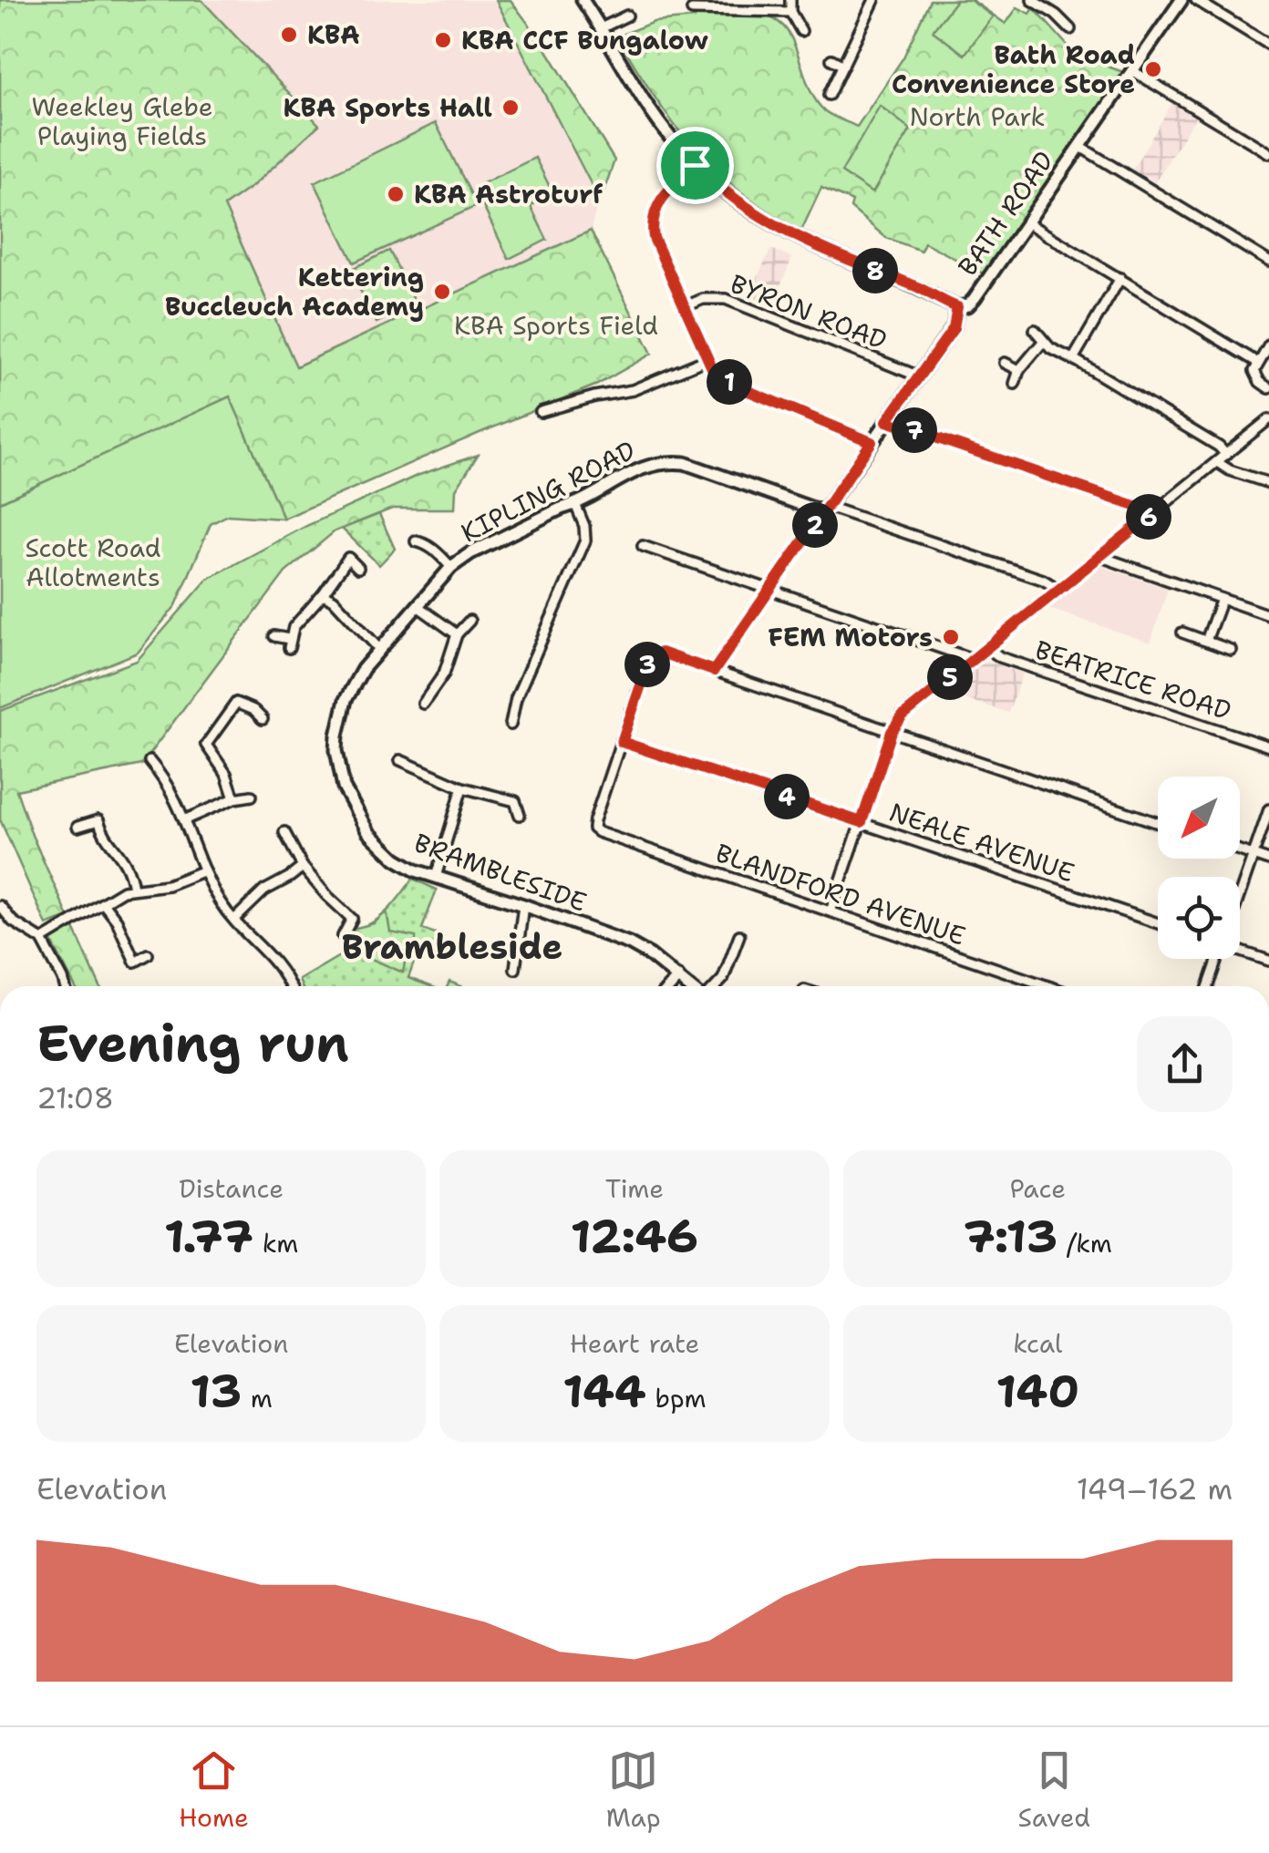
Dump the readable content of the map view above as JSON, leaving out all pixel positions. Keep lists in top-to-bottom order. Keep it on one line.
{"streets":{"street":["BATH ROAD","BYRON ROAD","KIPLING ROAD","BEATRICE ROAD","NEALE AVENUE","BRAMBLESIDE","BLANDFORD AVENUE"]},"crossings":[["BATH ROAD","BYRON ROAD"],["BATH ROAD","KIPLING ROAD"],["KIPLING ROAD","BRAMBLESIDE"],["NEALE AVENUE","BLANDFORD AVENUE"]],"districts":["Brambleside"],"parks":["Weekley Glebe Playing Fields","North Park","KBA Sports Field","Scott Road Allotments"],"places":["KBA","KBA CCF Bungalow","Bath Road Convenience Store","KBA Sports Hall","KBA Astroturf","Kettering Buccleuch Academy","FEM Motors"],"north":"bottom left","page":{"pins":["8","1","7","6","2","3","5","4"],"heading":["Evening run","21:08"],"stats":[["Distance","1.77 km"],["Time","12:46"],["Pace","7:13 /km"],["Elevation","13 m"],["Heart rate","144 bpm"],["kcal","140"]],"chart":["Elevation","149–162 m"],"tabs":["Home","Map","Saved"]}}
